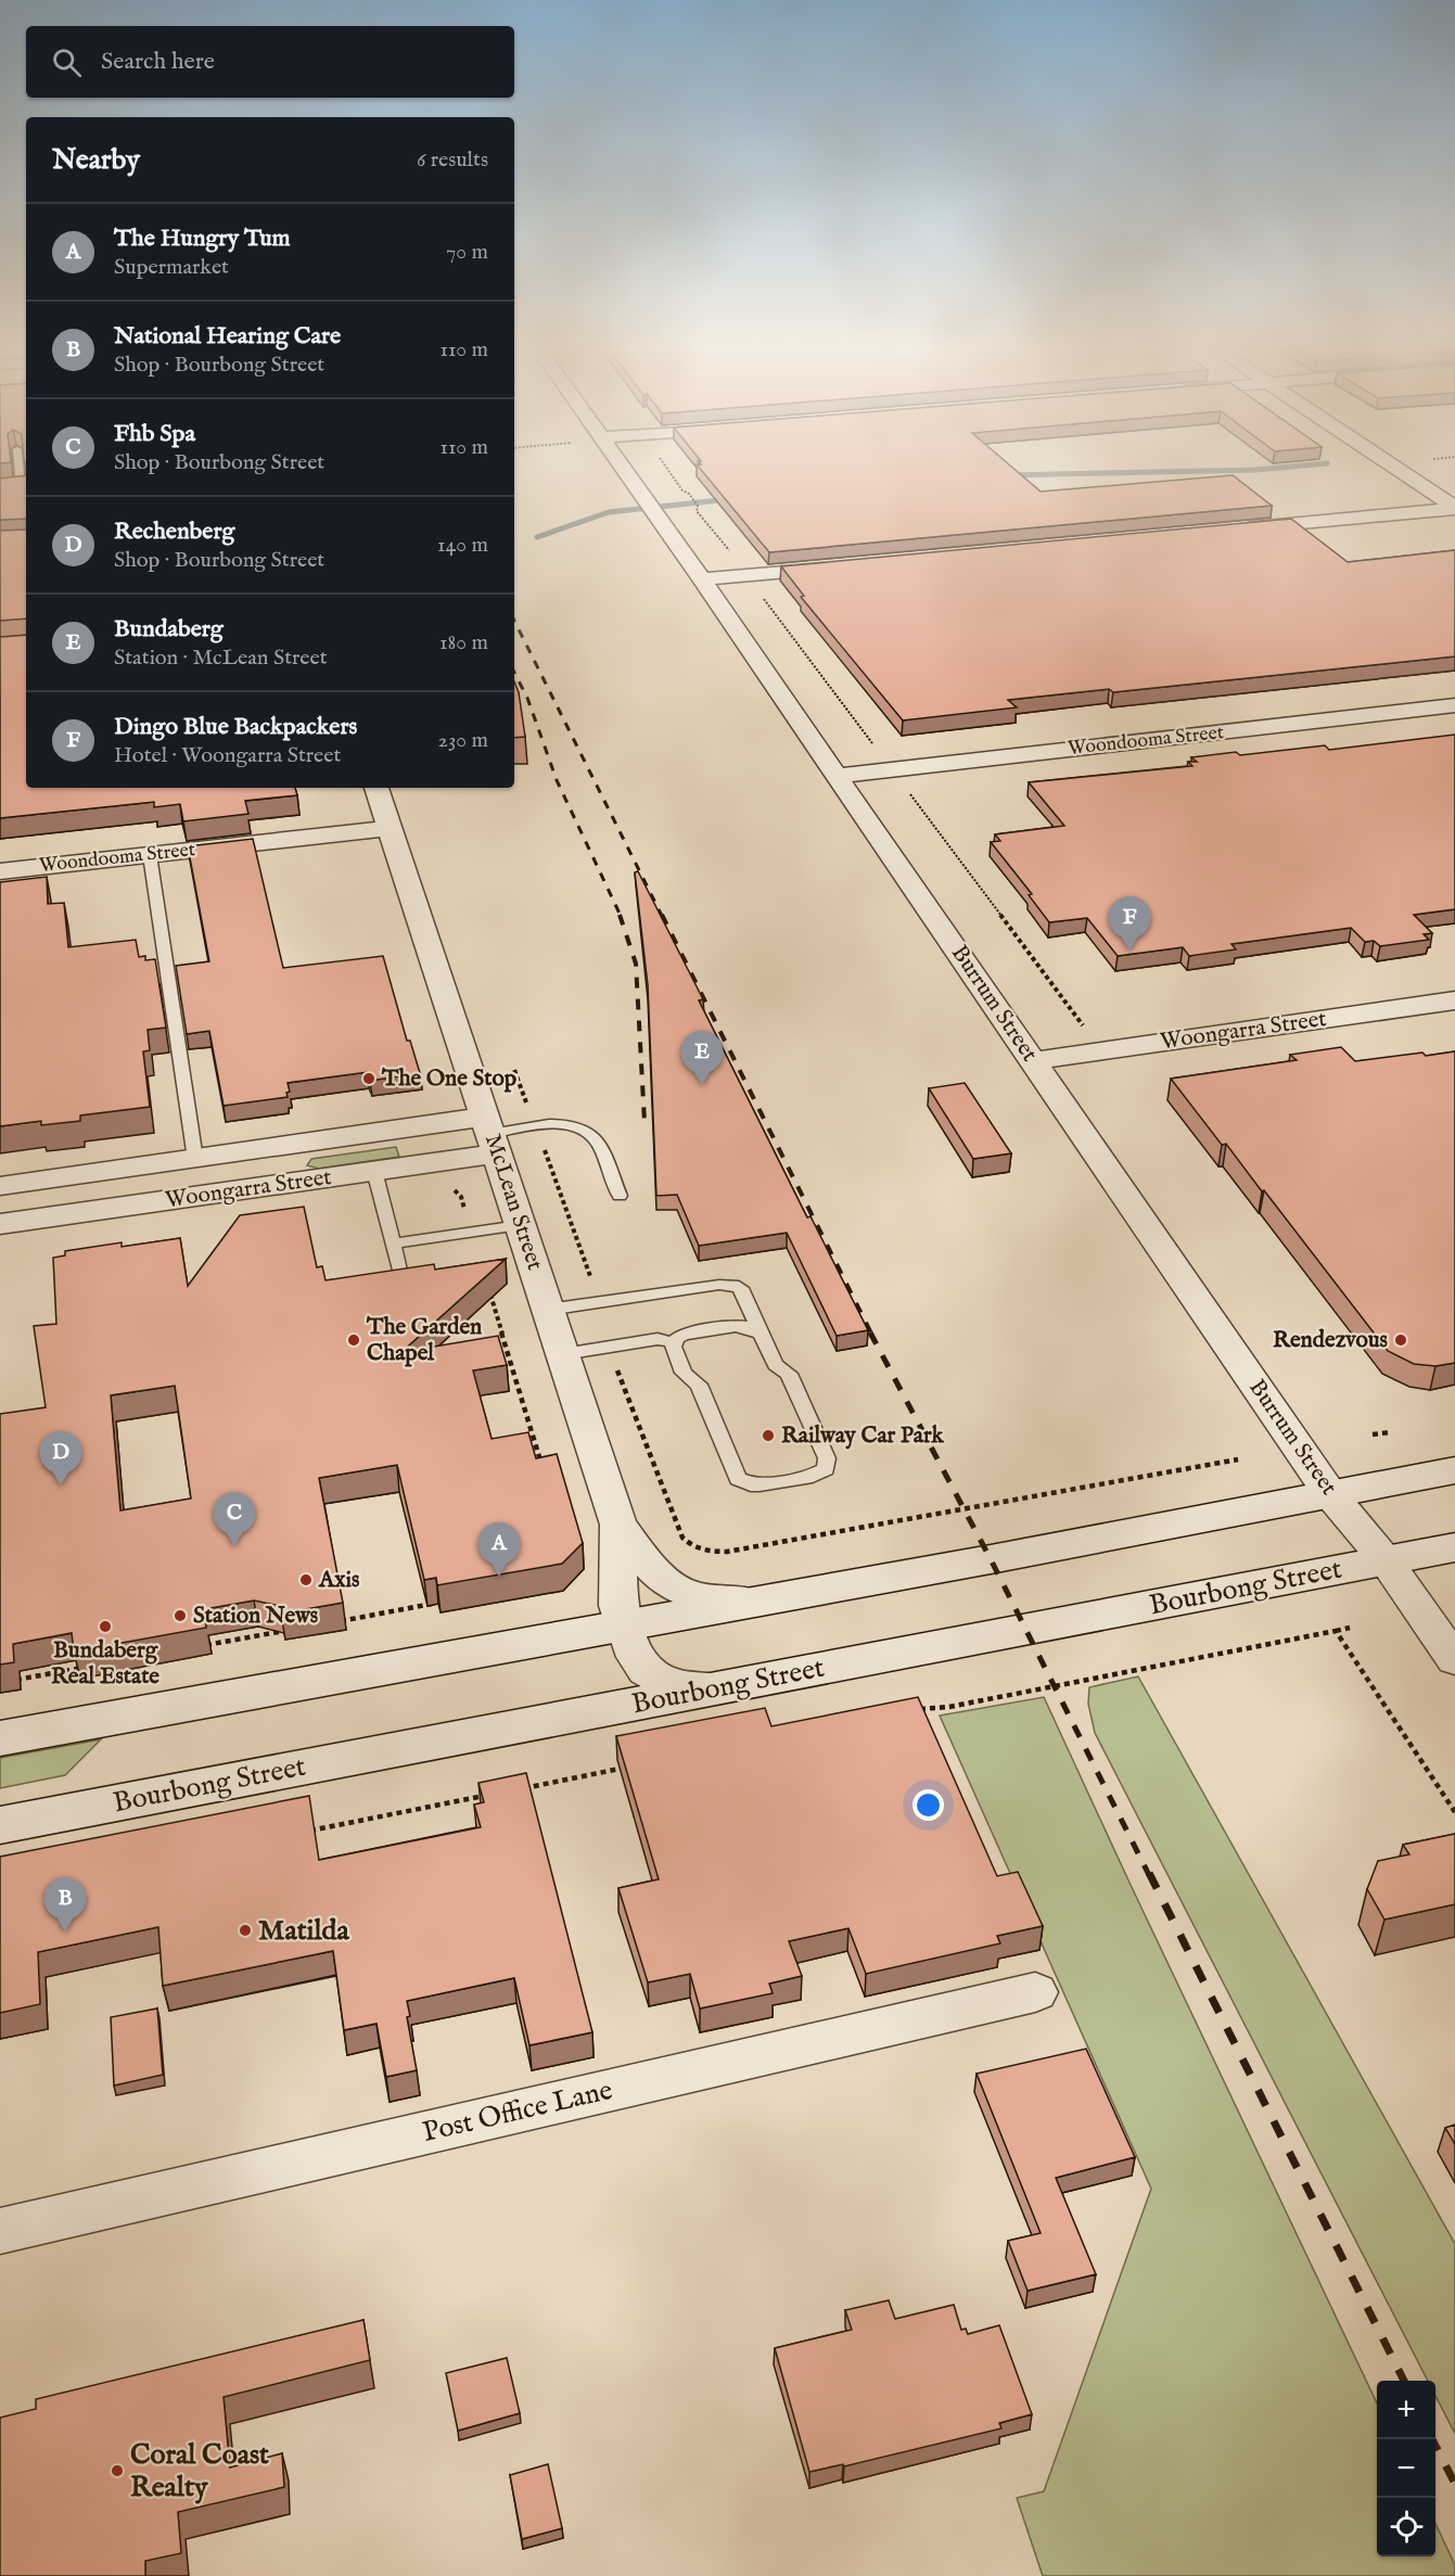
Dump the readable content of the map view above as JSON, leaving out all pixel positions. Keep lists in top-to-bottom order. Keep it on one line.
{"streets":{"main road":["Bourbong Street"],"street":["Woondooma Street","Burrum Street","Woongarra Street","McLean Street","Post Office Lane"]},"crossings":[["Woondooma Street","Burrum Street"],["Woondooma Street","McLean Street"],["Burrum Street","Woongarra Street"],["Burrum Street","Bourbong Street"],["Woongarra Street","McLean Street"],["McLean Street","Bourbong Street"]],"places":["The One Stop","The Garden Chapel","Rendezvous","Railway Car Park","Axis","Station News","Bundaberg Real Estate","Matilda","Coral Coast Realty"],"page":{"search":"Search here","heading":["Nearby","6 results"],"list":[{"mark":"A","name":"The Hungry Tum","note":"Supermarket","value":"70 m"},{"mark":"B","name":"National Hearing Care","note":"Shop · Bourbong Street","value":"110 m"},{"mark":"C","name":"Fhb Spa","note":"Shop · Bourbong Street","value":"110 m"},{"mark":"D","name":"Rechenberg","note":"Shop · Bourbong Street","value":"140 m"},{"mark":"E","name":"Bundaberg","note":"Station · McLean Street","value":"180 m"},{"mark":"F","name":"Dingo Blue Backpackers","note":"Hotel · Woongarra Street","value":"230 m"}],"pins":["F","E","D","C","A","B"],"map_buttons":["+","−"]}}
